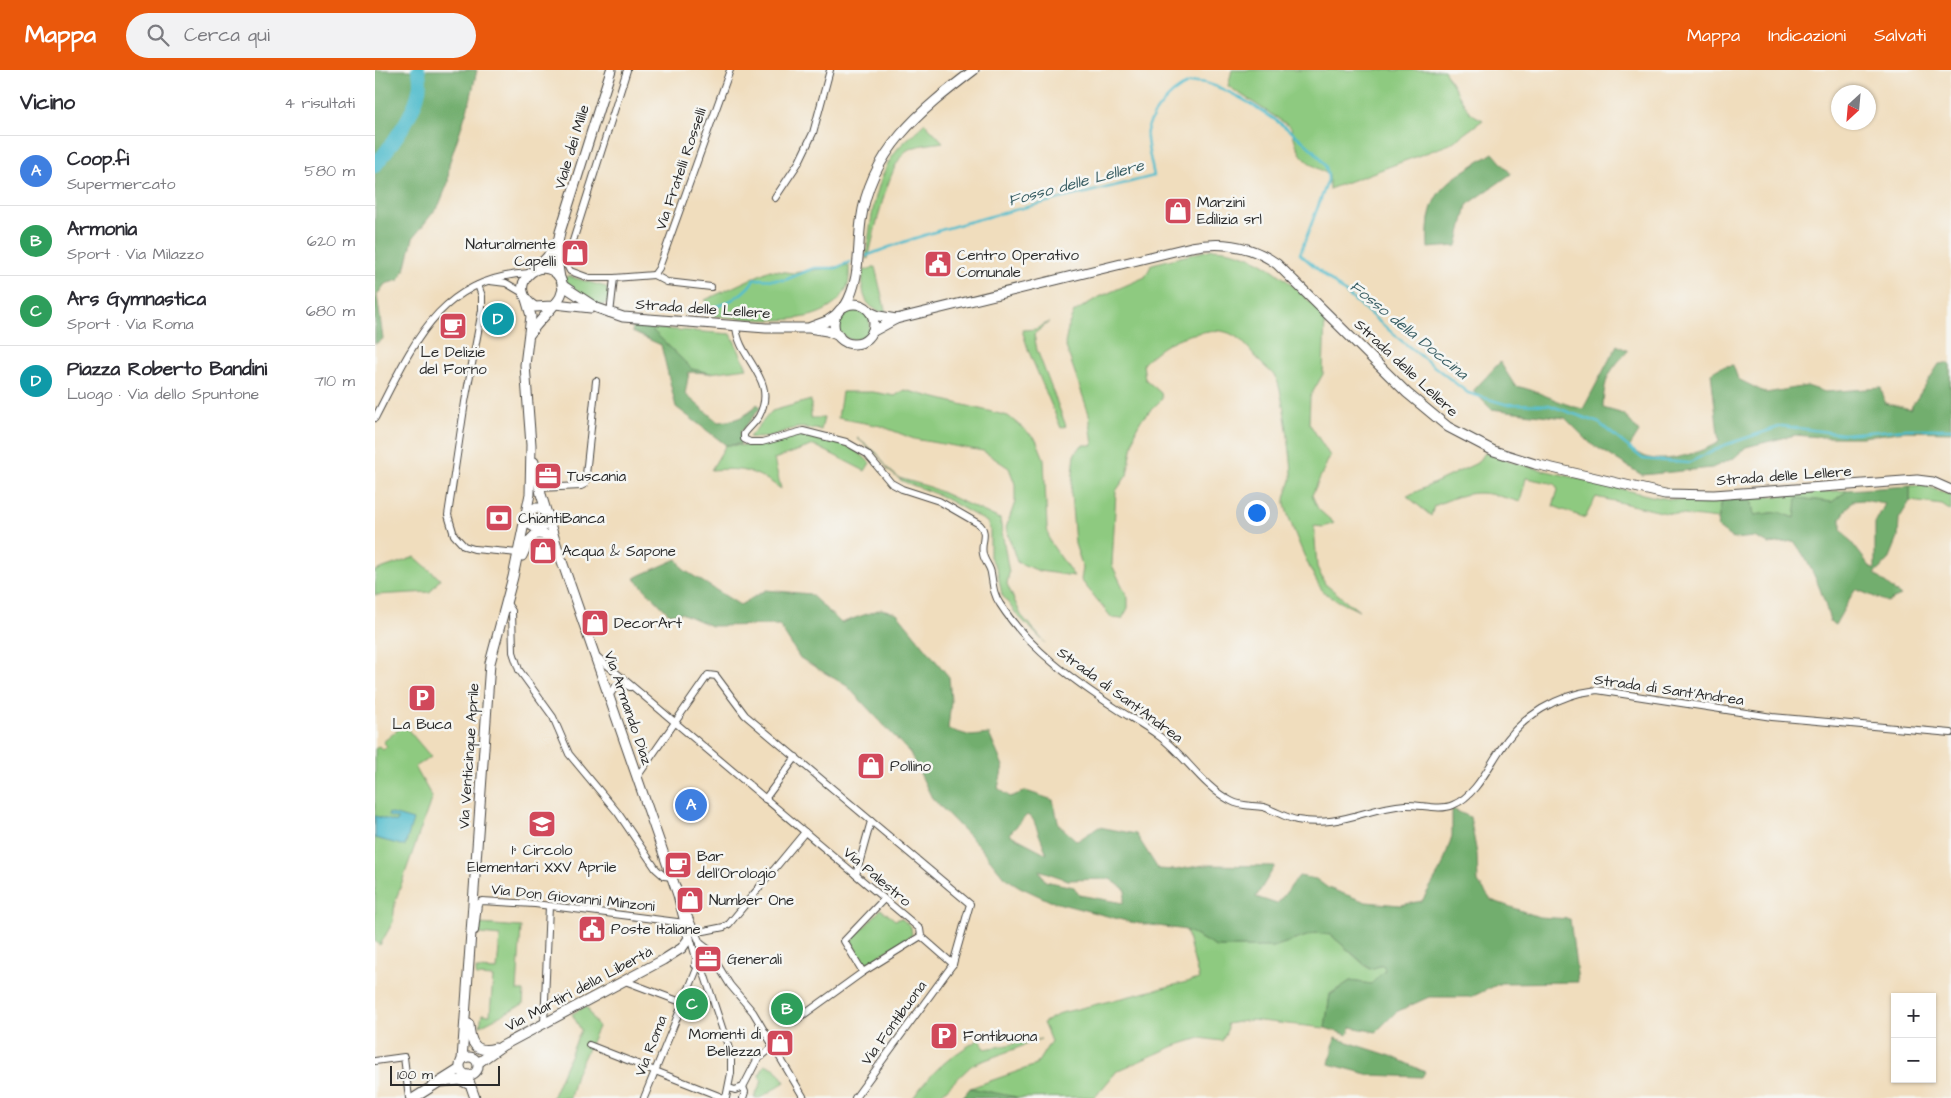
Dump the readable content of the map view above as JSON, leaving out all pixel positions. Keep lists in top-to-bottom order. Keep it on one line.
{"streets":{"main road":["Viale dei Mille","Strada delle Lellere","Via Armando Diaz","Via Venticinque Aprile","Via Martiri della Libertà"],"street":["Via Fratelli Rosselli","Strada di Sant'Andrea","Via Palestro","Via Don Giovanni Minzoni","Via Fontibuona","Via Roma"]},"crossings":[["Viale dei Mille","Strada delle Lellere"],["Viale dei Mille","Via Armando Diaz"],["Strada delle Lellere","Strada di Sant'Andrea"],["Strada delle Lellere","Via Armando Diaz"],["Via Armando Diaz","Via Venticinque Aprile"],["Via Armando Diaz","Via Palestro"],["Via Armando Diaz","Via Don Giovanni Minzoni"],["Via Armando Diaz","Via Martiri della Libertà"],["Via Armando Diaz","Via Roma"],["Via Venticinque Aprile","Via Don Giovanni Minzoni"],["Via Palestro","Via Fontibuona"],["Via Martiri della Libertà","Via Roma"]],"water":["Fosso delle Lellere","Fosso della Doccina"],"places":{"shop":["Marzini Edilizia srl","Naturalmente Capelli","Acqua & Sapone","DecorArt","Pollino","Number One","Momenti di Bellezza"],"public building":["Centro Operativo Comunale","Poste Italiane"],"cafe":["Le Delizie del Forno","Bar dell'Orologio"],"office":["Tuscania","Generali"],"bank":["ChiantiBanca"],"parking":["La Buca","Fontibuona"],"school or university":["1° Circolo Elementari XXV Aprile"]},"scale_bar":"100 m","north":"bottom left","page":{"header":"Mappa","search":"Cerca qui","nav":["Mappa","Indicazioni","Salvati"],"heading":["Vicino","4 risultati"],"list":[{"mark":"A","name":"Coop.fi","note":"Supermercato","value":"580 m"},{"mark":"B","name":"Armonia","note":"Sport · Via Milazzo","value":"620 m"},{"mark":"C","name":"Ars Gymnastica","note":"Sport · Via Roma","value":"680 m"},{"mark":"D","name":"Piazza Roberto Bandini","note":"Luogo · Via dello Spuntone","value":"710 m"}],"pins":["D","A","C","B"],"map_buttons":["+","−"],"scale":"100 m"}}
